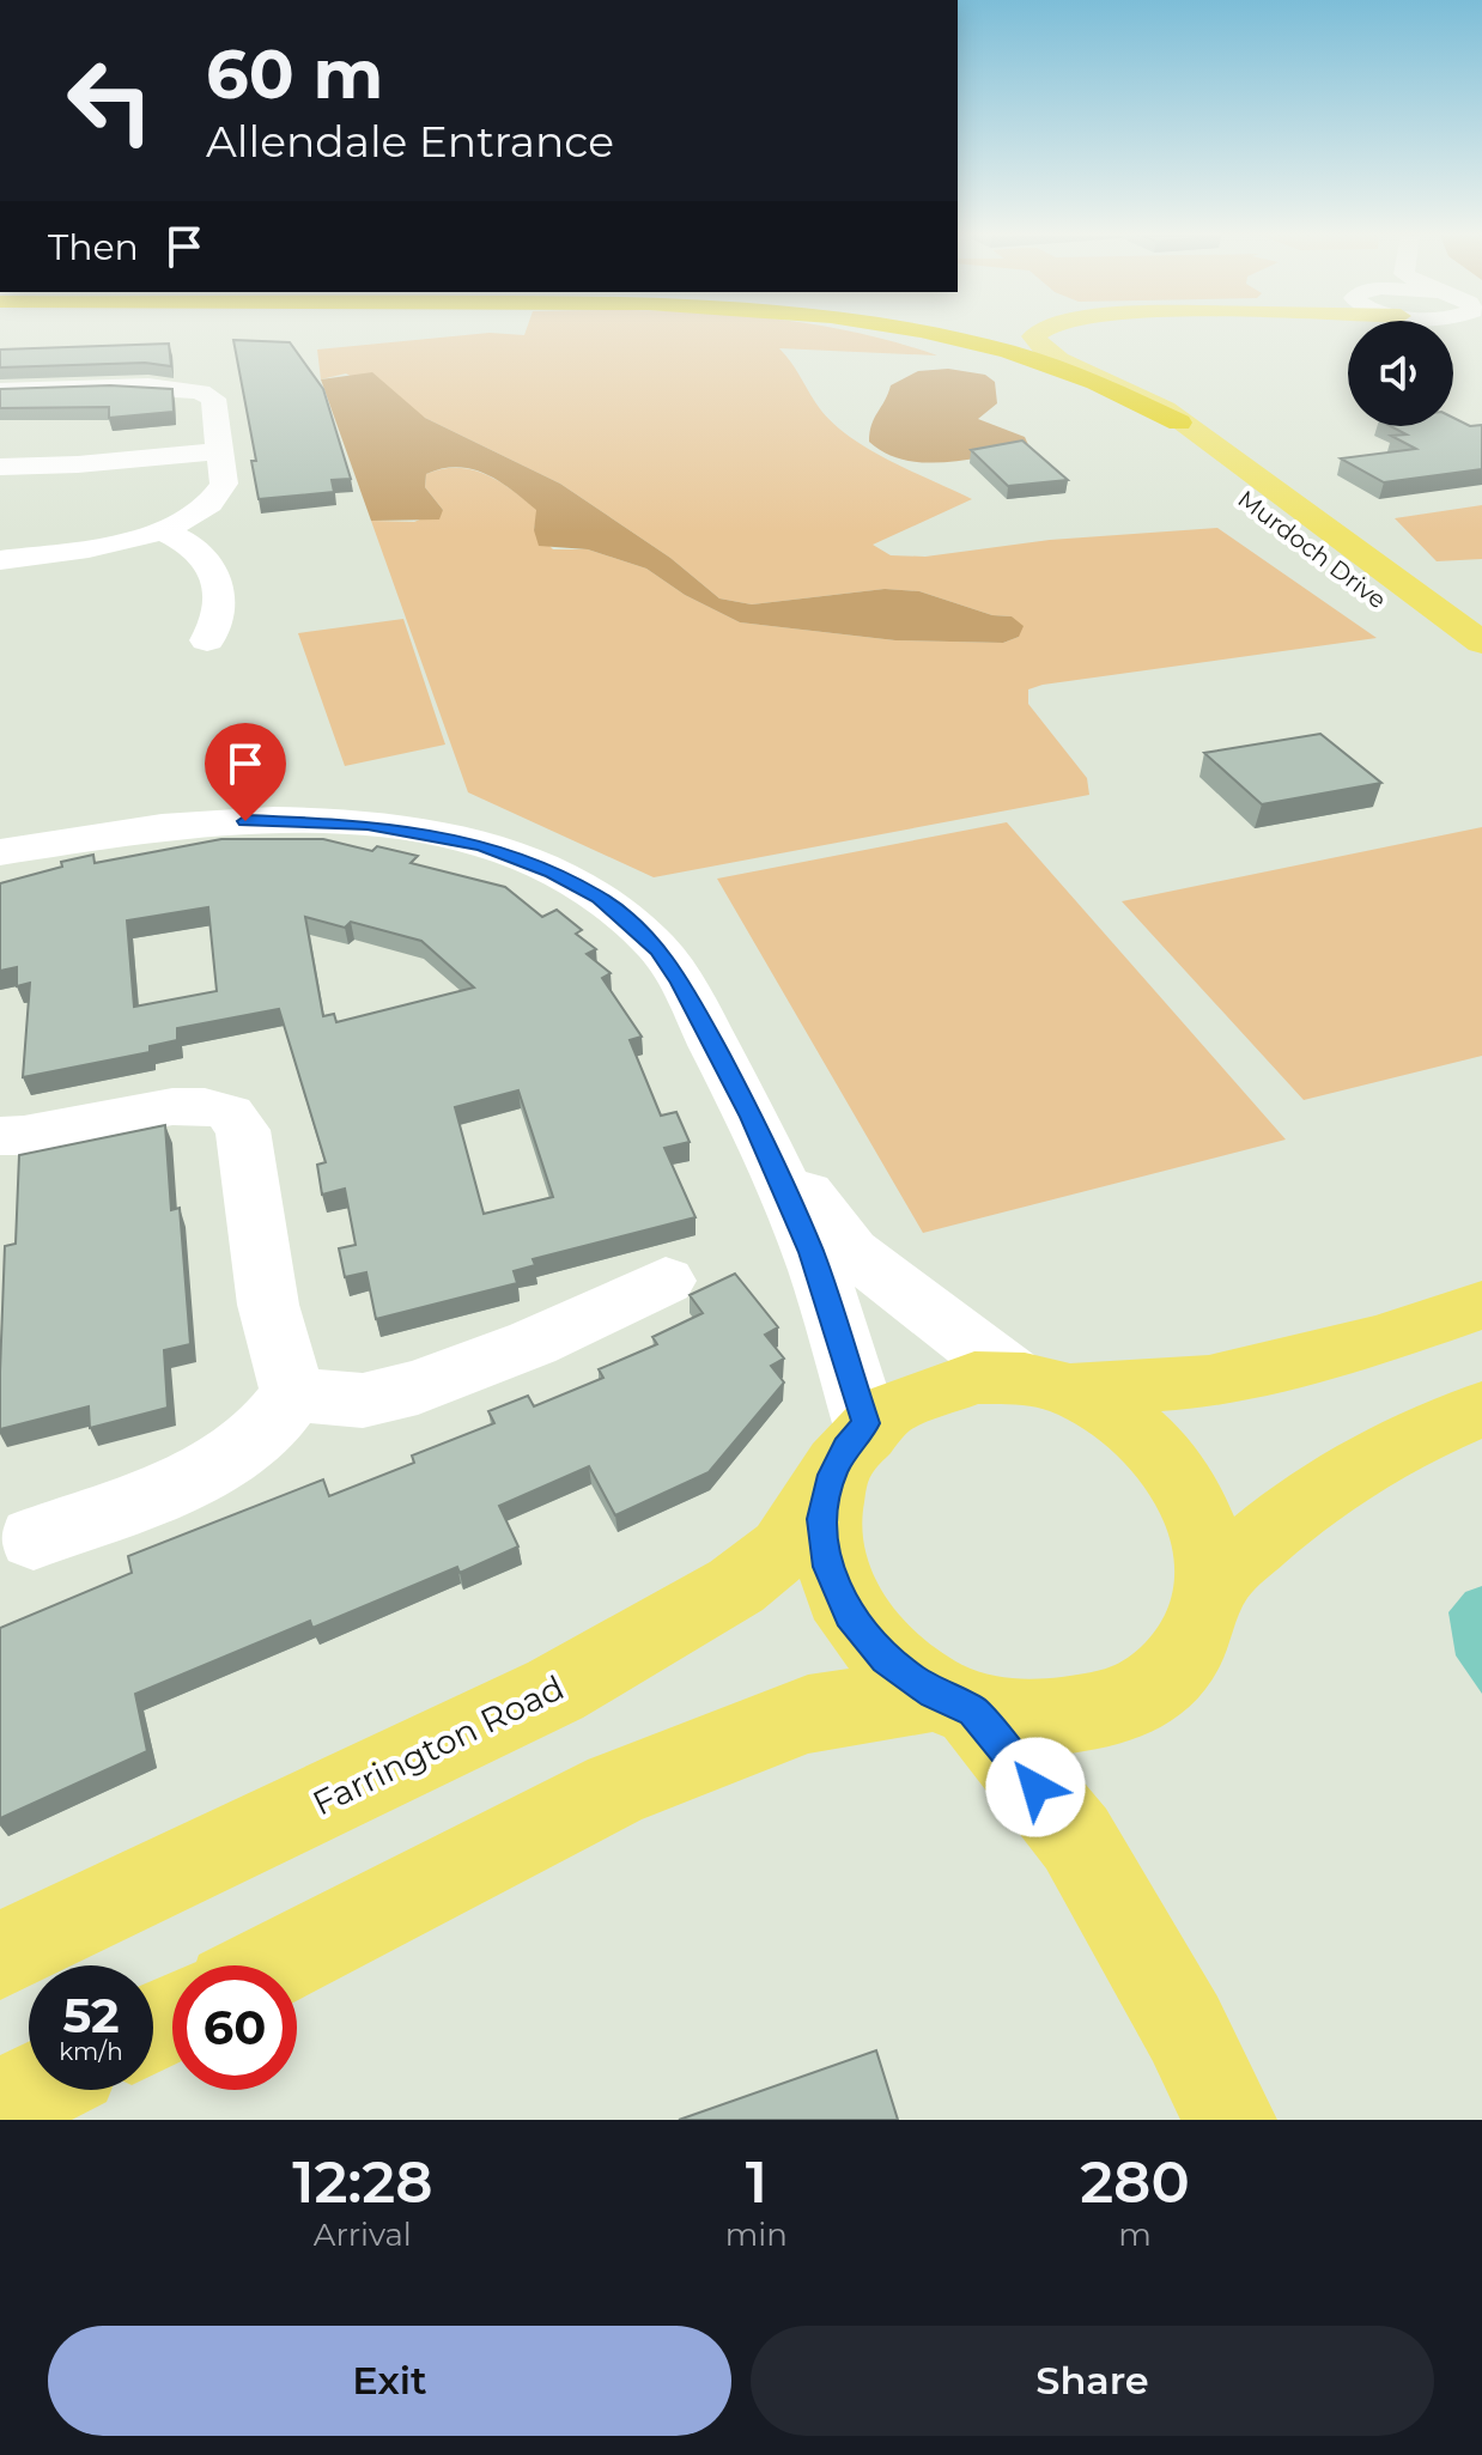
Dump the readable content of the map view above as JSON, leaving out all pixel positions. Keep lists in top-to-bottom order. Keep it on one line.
{"streets":{"main road":["Murdoch Drive","Farrington Road"]},"page":{"turn":["60 m","Allendale Entrance"],"then":"Then","speed":"52 km/h","limit":"60","eta":["12:28","Arrival","1","min","280","m"],"buttons":["Exit","Share"]}}
